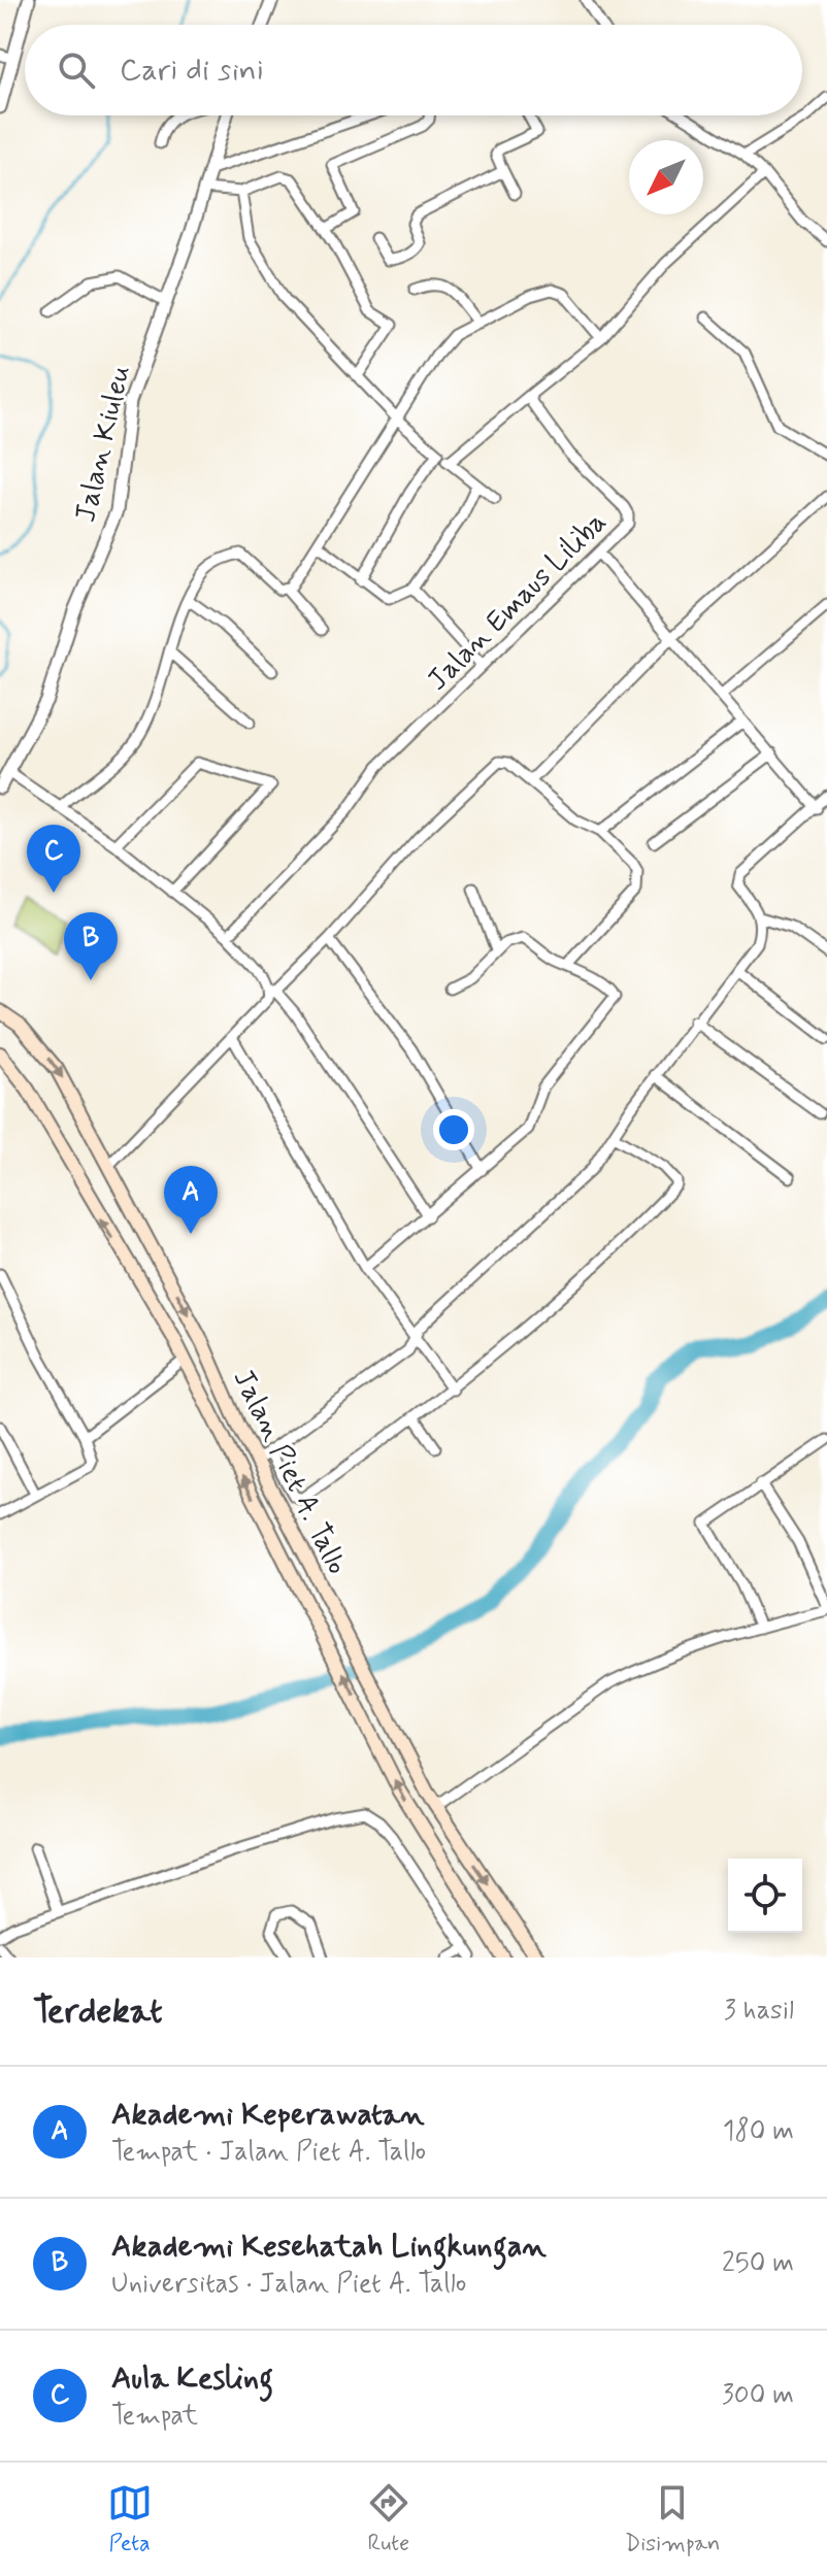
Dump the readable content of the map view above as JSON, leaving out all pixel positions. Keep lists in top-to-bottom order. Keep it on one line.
{"streets":{"main road":["Jalan Piet A. Tallo"],"street":["Jalan Kiuleu","Jalan Emaus Liliba"]},"north":"bottom left","page":{"search":"Cari di sini","pins":["C","B","A"],"heading":["Terdekat","3 hasil"],"list":[{"mark":"A","name":"Akademi Keperawatan","note":"Tempat · Jalan Piet A. Tallo","value":"180 m"},{"mark":"B","name":"Akademi Kesehatah Lingkungan","note":"Universitas · Jalan Piet A. Tallo","value":"250 m"},{"mark":"C","name":"Aula Kesling","note":"Tempat","value":"300 m"}],"nav":["Peta","Rute","Disimpan"]}}
